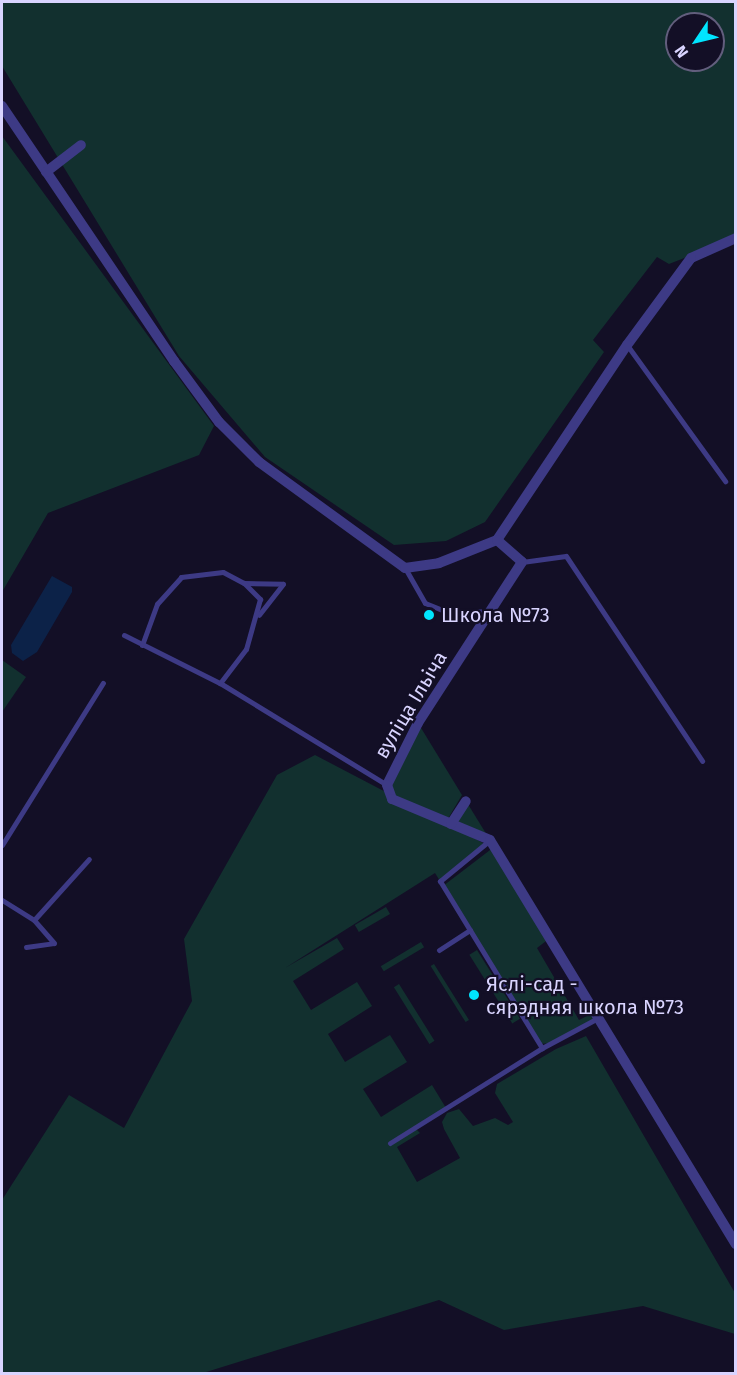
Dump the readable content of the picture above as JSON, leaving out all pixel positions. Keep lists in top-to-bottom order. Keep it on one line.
{"streets":{"street":["вуліца Ільіча"]},"places":["Школа №73","Яслі-сад - сярэдняя школа №73"],"north":"bottom left"}
